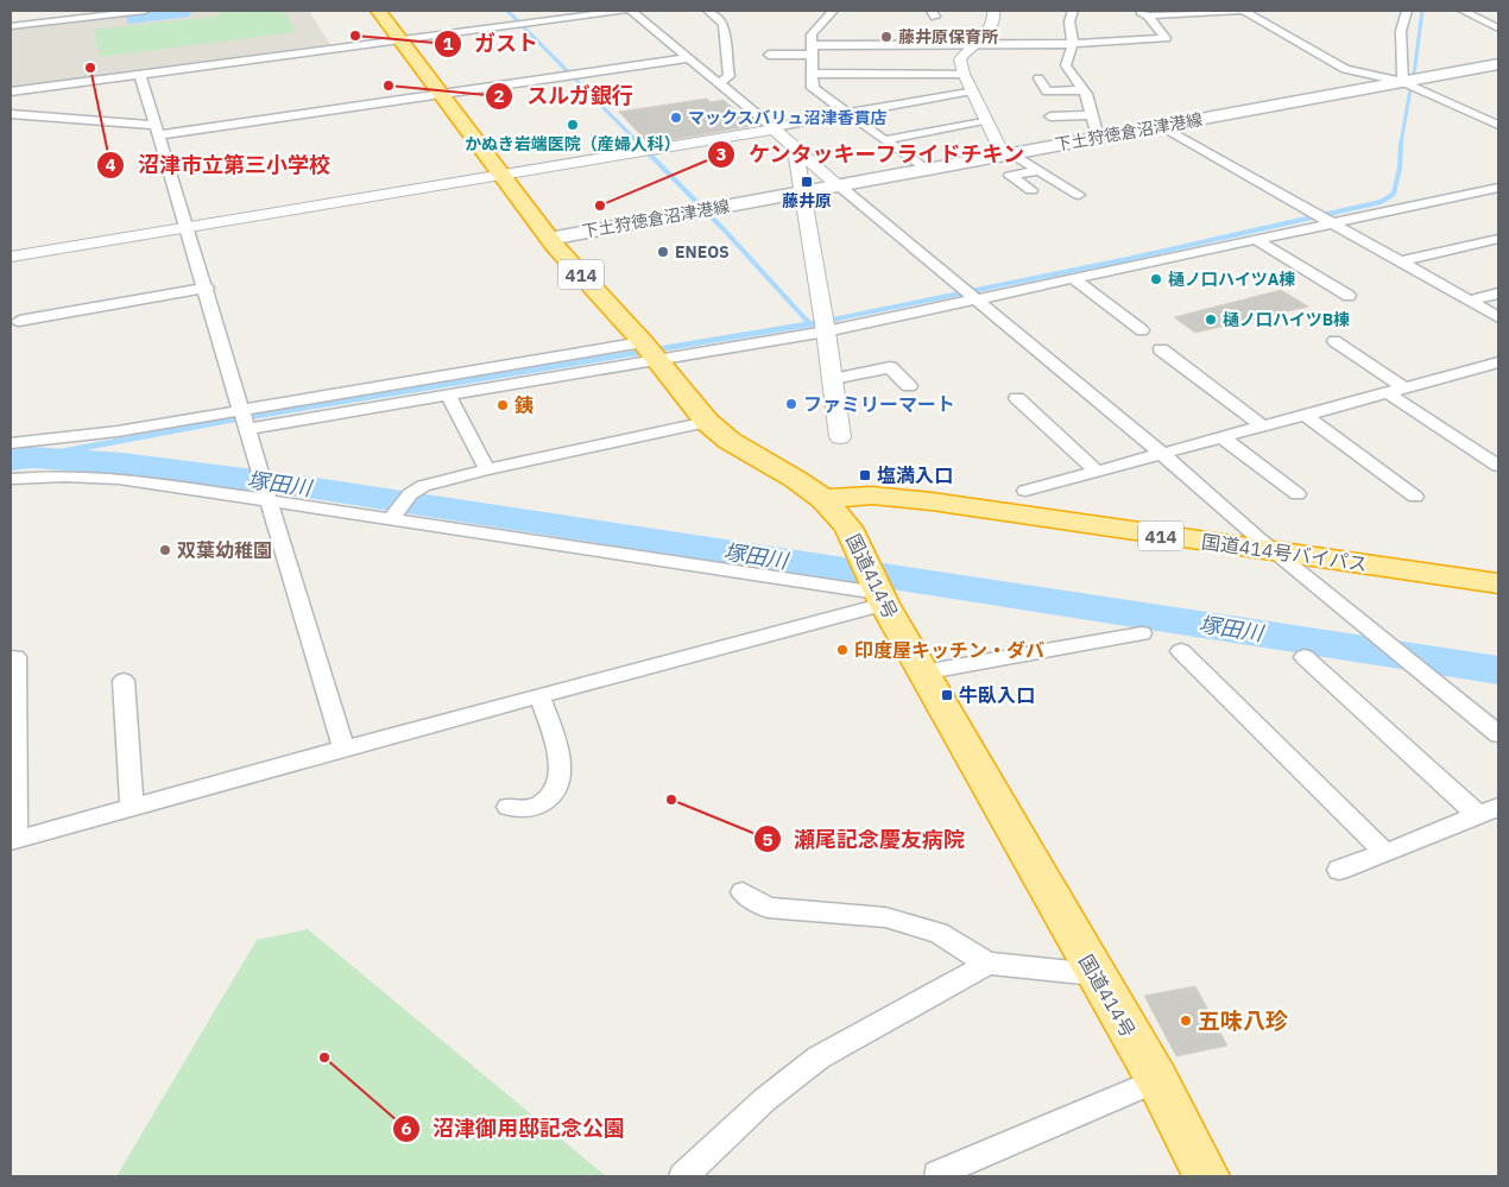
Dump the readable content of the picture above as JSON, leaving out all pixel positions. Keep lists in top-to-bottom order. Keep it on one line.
{"streets":{"highway":["414","国道414号バイパス","国道414号"],"main road":["下土狩徳倉沼津港線"]},"crossings":[["下土狩徳倉沼津港線","国道414号"],["国道414号バイパス","国道414号"]],"water":["塚田川"],"places":{"other":["ガスト","藤井原保育所","沼津市立第三小学校","スルガ銀行","マックスバリュ沼津香貫店","かぬき岩端医院（産婦人科）","ケンタッキーフライドチキン","ENEOS","樋ノ口ハイツA棟","樋ノ口ハイツB棟","ファミリーマート","銕","双葉幼稚園","印度屋キッチン・ダバ","瀬尾記念慶友病院","五味八珍","沼津御用邸記念公園"],"transit":["藤井原","塩満入口","牛臥入口"]}}
